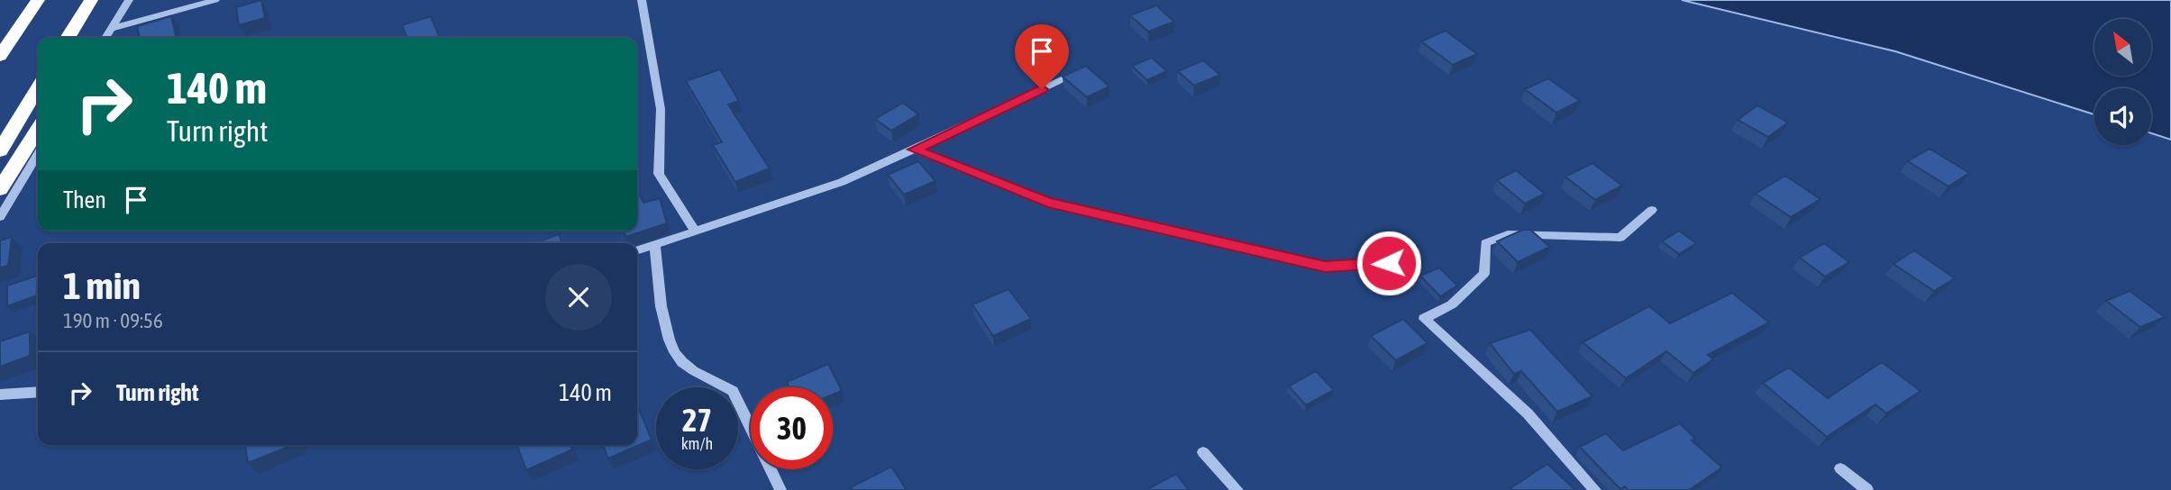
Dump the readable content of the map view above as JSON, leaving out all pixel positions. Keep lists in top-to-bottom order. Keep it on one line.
{"north":"top left","page":{"turn":["140 m","Turn right"],"then":"Then","heading":["1 min","190 m · 09:56"],"list":[{"name":"Turn right","value":"140 m"}],"speed":"27 km/h","limit":"30"}}
